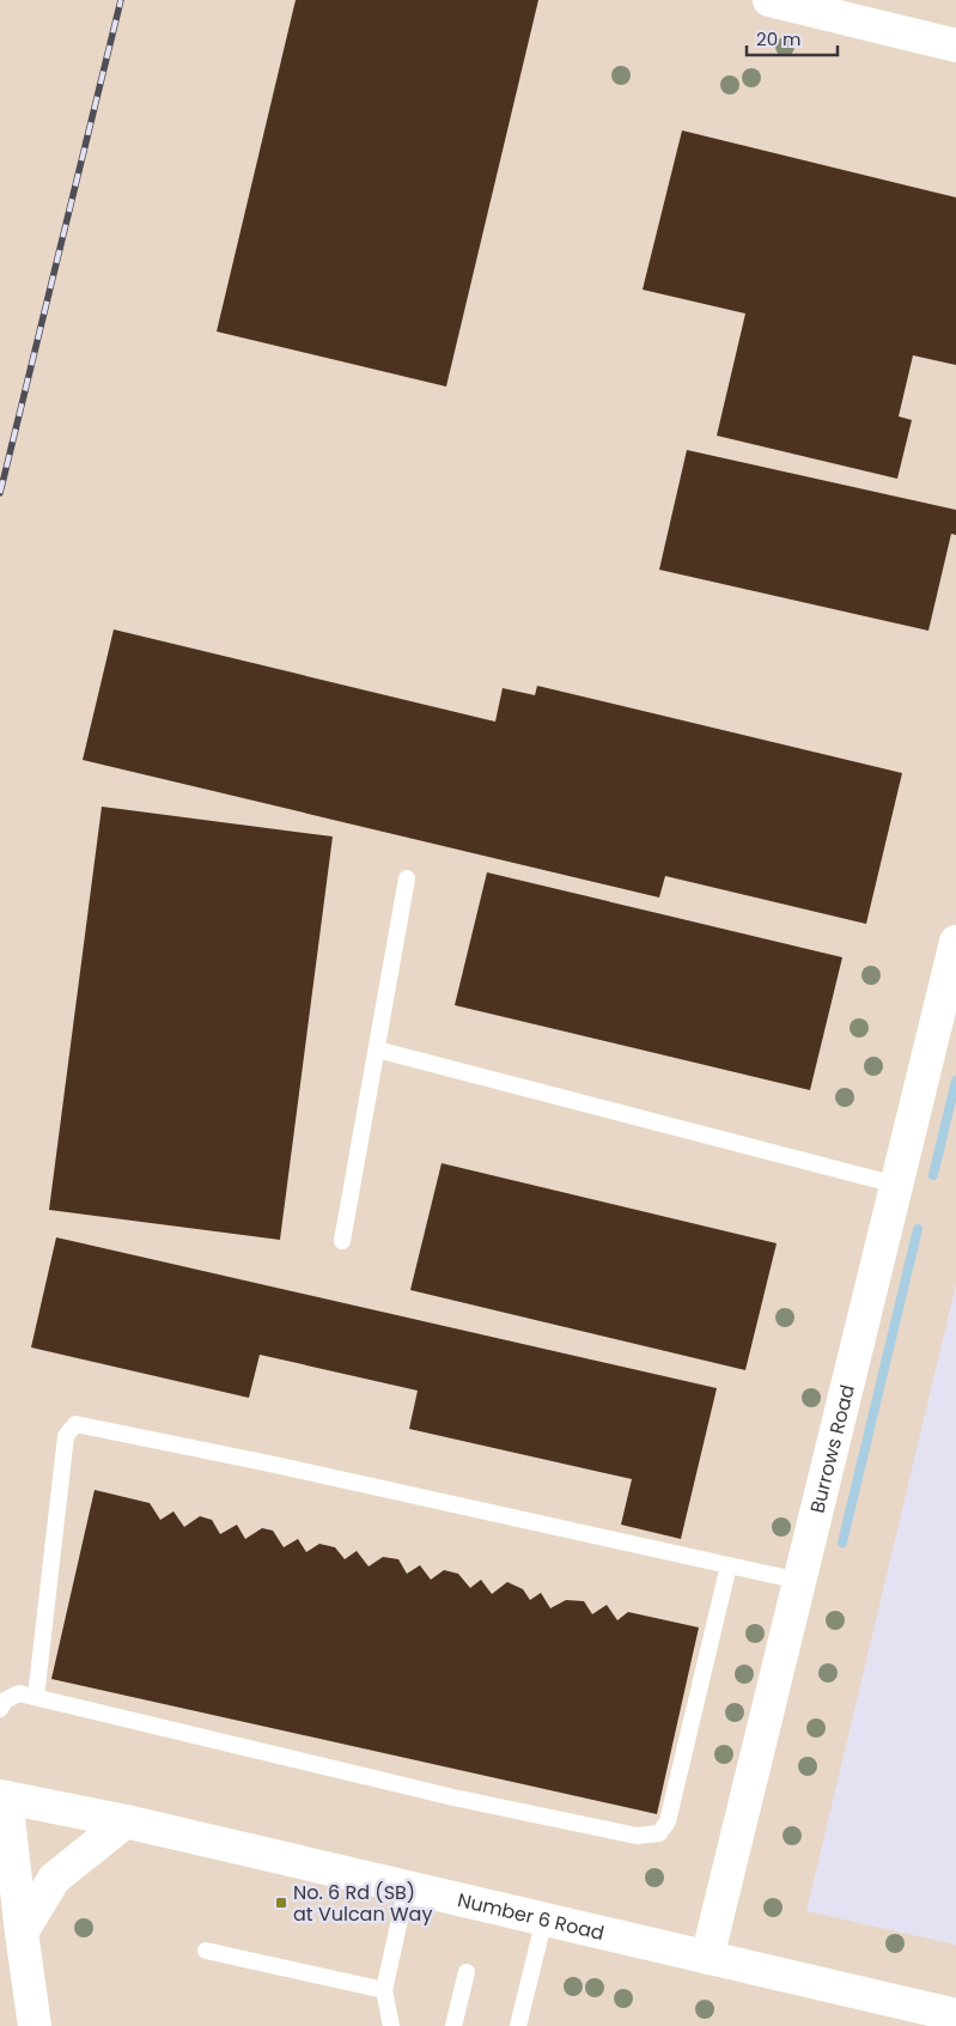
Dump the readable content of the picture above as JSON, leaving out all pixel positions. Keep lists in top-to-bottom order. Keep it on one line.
{"streets":{"street":["Burrows Road","Number 6 Road"]},"crossings":[["Burrows Road","Number 6 Road"]],"places":{"transit":["No. 6 Rd (SB) at Vulcan Way"]},"scale_bar":"20 m"}
